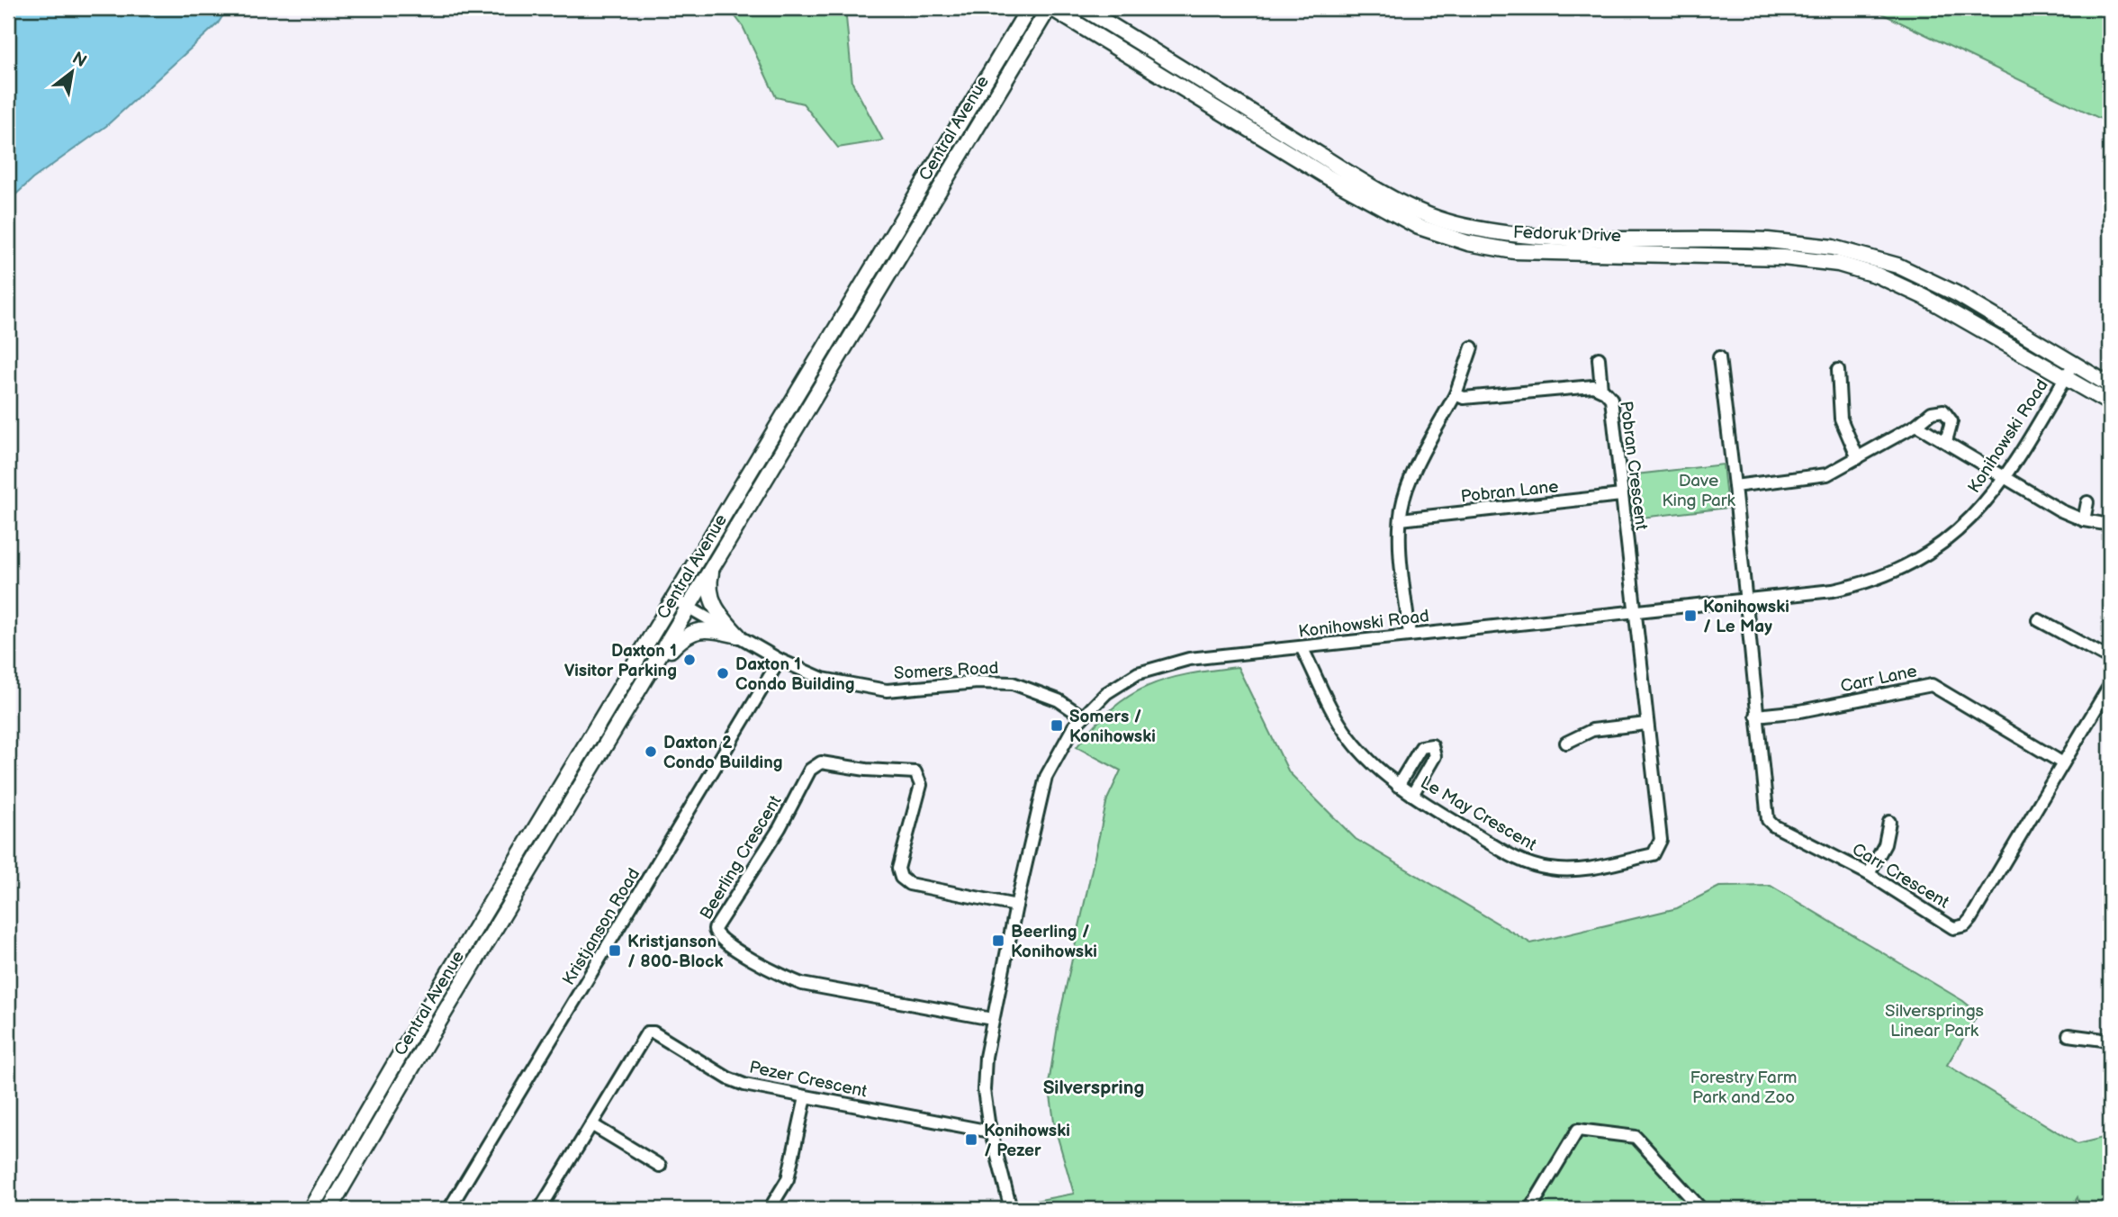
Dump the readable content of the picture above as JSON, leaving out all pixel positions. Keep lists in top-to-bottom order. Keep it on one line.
{"streets":{"main road":["Central Avenue","Fedoruk Drive"],"street":["Konihowski Road","Pobran Crescent","Pobran Lane","Somers Road","Carr Lane","Le May Crescent","Beerling Crescent","Carr Crescent","Kristjanson Road","Pezer Crescent"]},"crossings":[["Central Avenue","Fedoruk Drive"],["Central Avenue","Somers Road"],["Fedoruk Drive","Konihowski Road"],["Konihowski Road","Pobran Crescent"],["Konihowski Road","Somers Road"],["Konihowski Road","Le May Crescent"],["Konihowski Road","Beerling Crescent"],["Konihowski Road","Carr Crescent"],["Konihowski Road","Pezer Crescent"],["Pobran Crescent","Pobran Lane"],["Pobran Crescent","Le May Crescent"],["Somers Road","Kristjanson Road"],["Carr Lane","Carr Crescent"]],"districts":["Silverspring"],"parks":["Dave King Park","Silversprings Linear Park","Forestry Farm Park and Zoo"],"places":{"transit":["Konihowski / Le May","Somers / Konihowski","Beerling / Konihowski","Kristjanson / 800-Block","Konihowski / Pezer"],"other":["Daxton 1 Visitor Parking","Daxton 1 Condo Building","Daxton 2 Condo Building"]},"north":"top right"}
